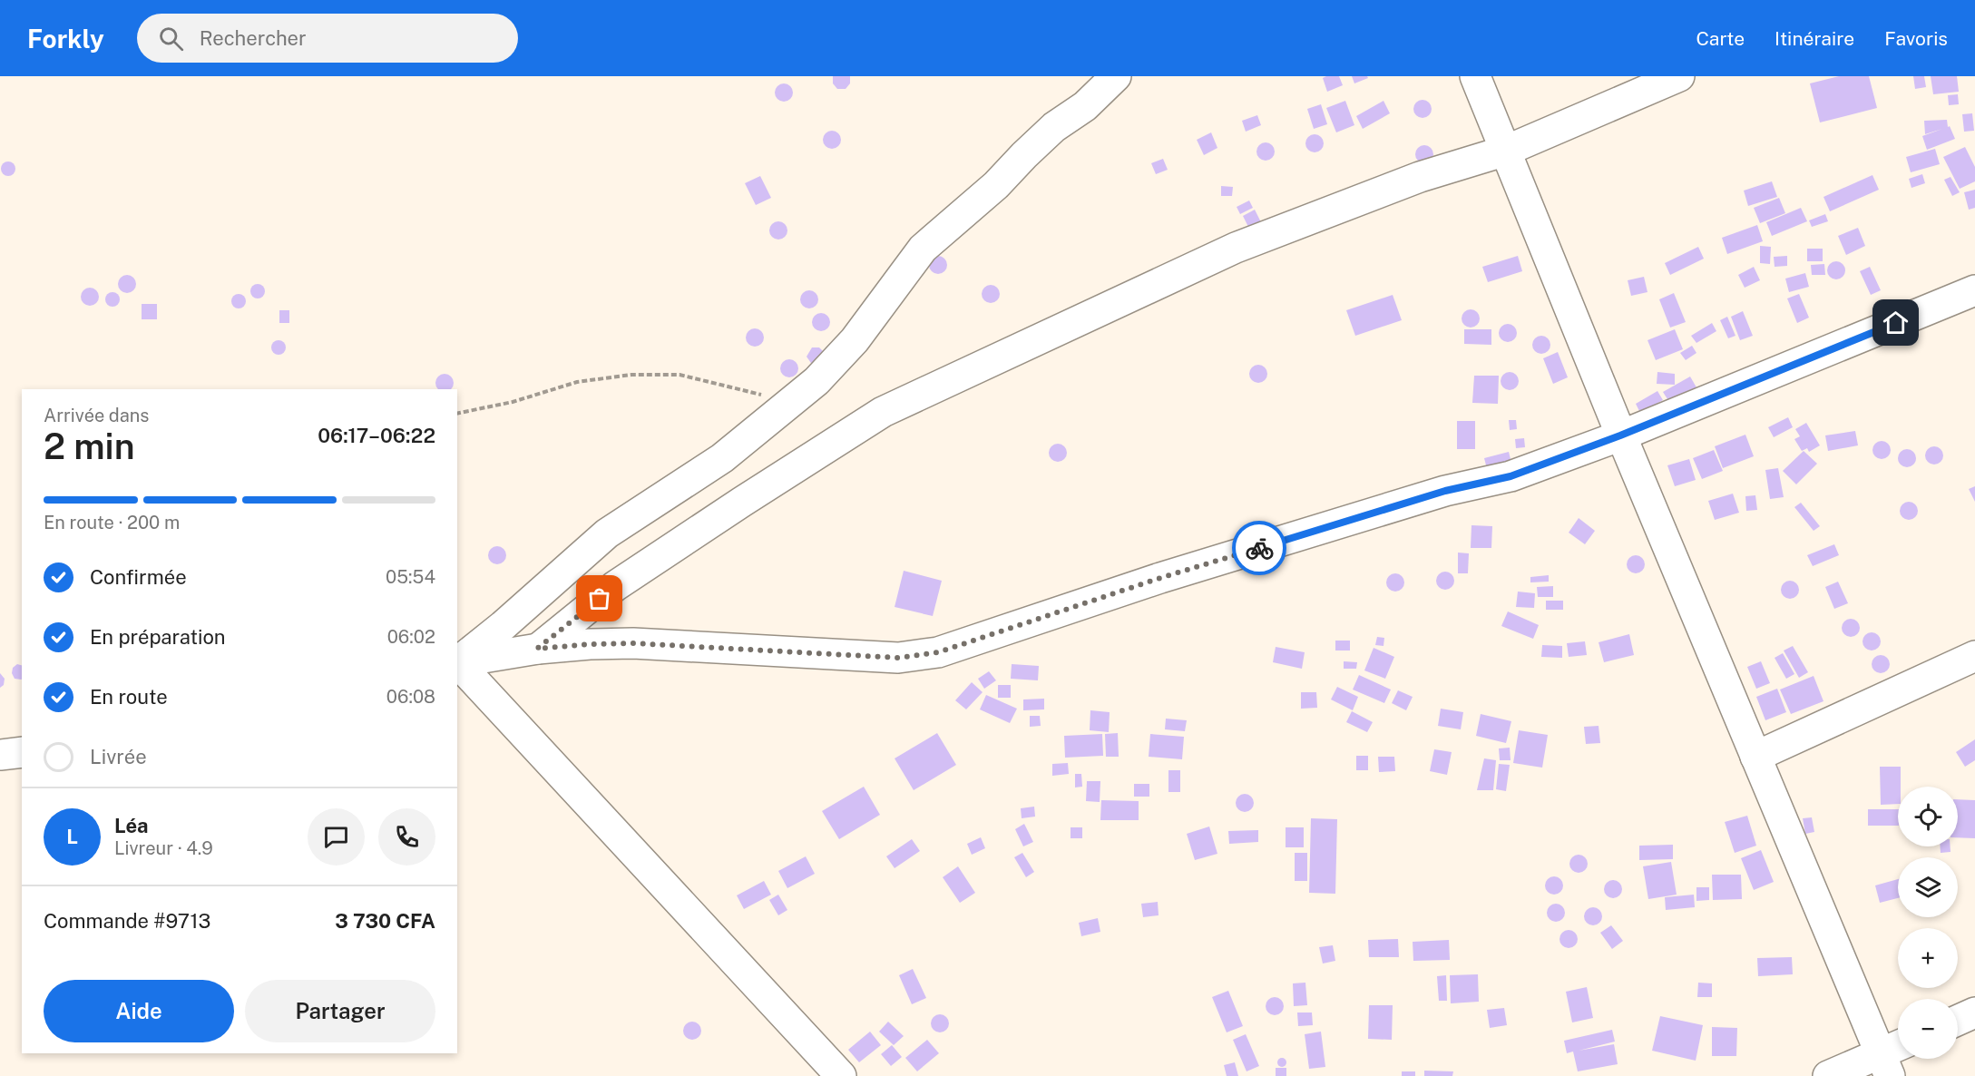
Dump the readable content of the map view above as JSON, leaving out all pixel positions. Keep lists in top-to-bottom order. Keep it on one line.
{"page":{"header":"Forkly","search":"Rechercher","nav":["Carte","Itinéraire","Favoris"],"heading":["2 min","Arrivée dans","06:17–06:22"],"panel":["Léa","Livreur · 4.9","Commande #9713","3 730 CFA"],"bar":"En route · 200 m","list":[["Confirmée","05:54"],["En préparation","06:02"],["En route","06:08"],"Livrée"],"map_buttons":["+","−"],"round":"L","buttons":["Aide","Partager"]}}
